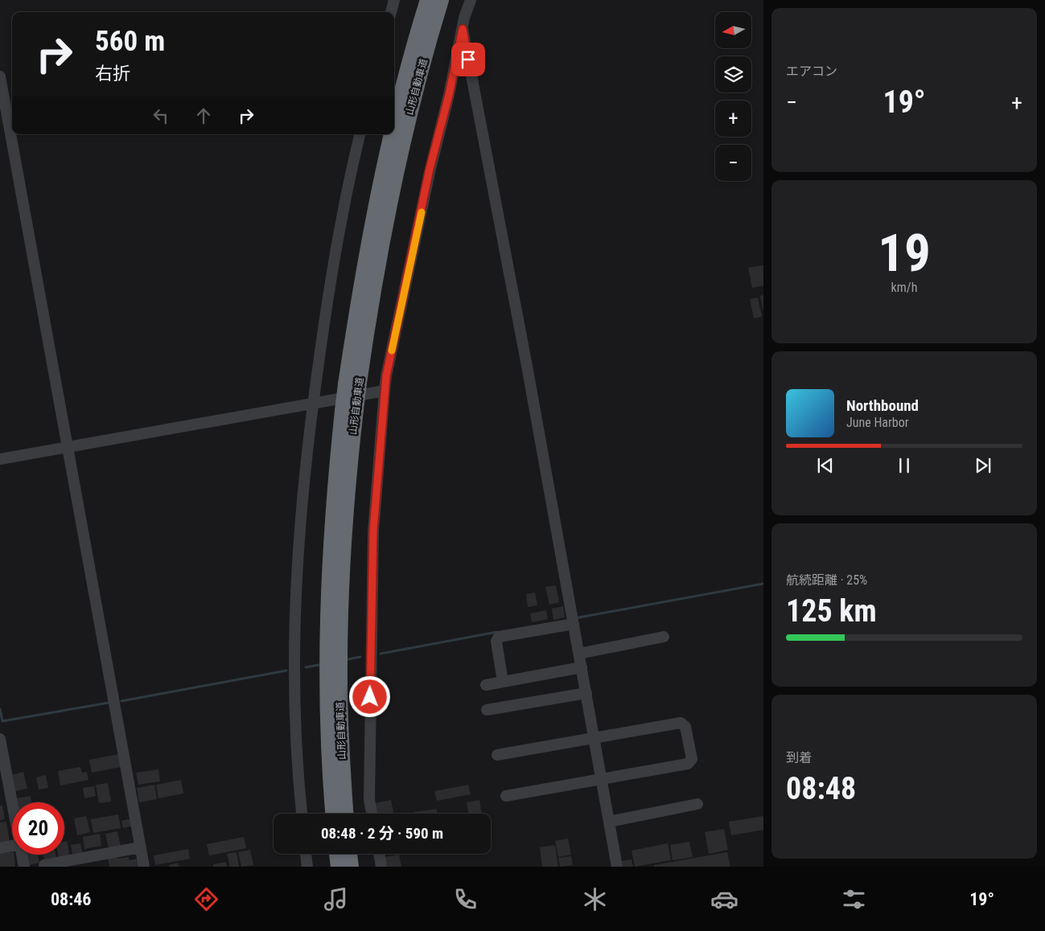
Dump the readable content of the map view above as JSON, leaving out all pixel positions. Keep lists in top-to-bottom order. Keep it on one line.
{"streets":{"highway":["山形自動車道"]},"north":"left","page":{"tile":["エアコン",["19","km/h"],["航続距離 · 25%","125 km"],["到着","08:48"]],"map_buttons":["+","−"],"turn":["560 m","右折"],"heat":["−","19°","+"],"song":["Northbound","June Harbor"],"limit":"20","trip":"08:48 · 2 分 · 590 m","tabs":["08:46","19°"]}}
